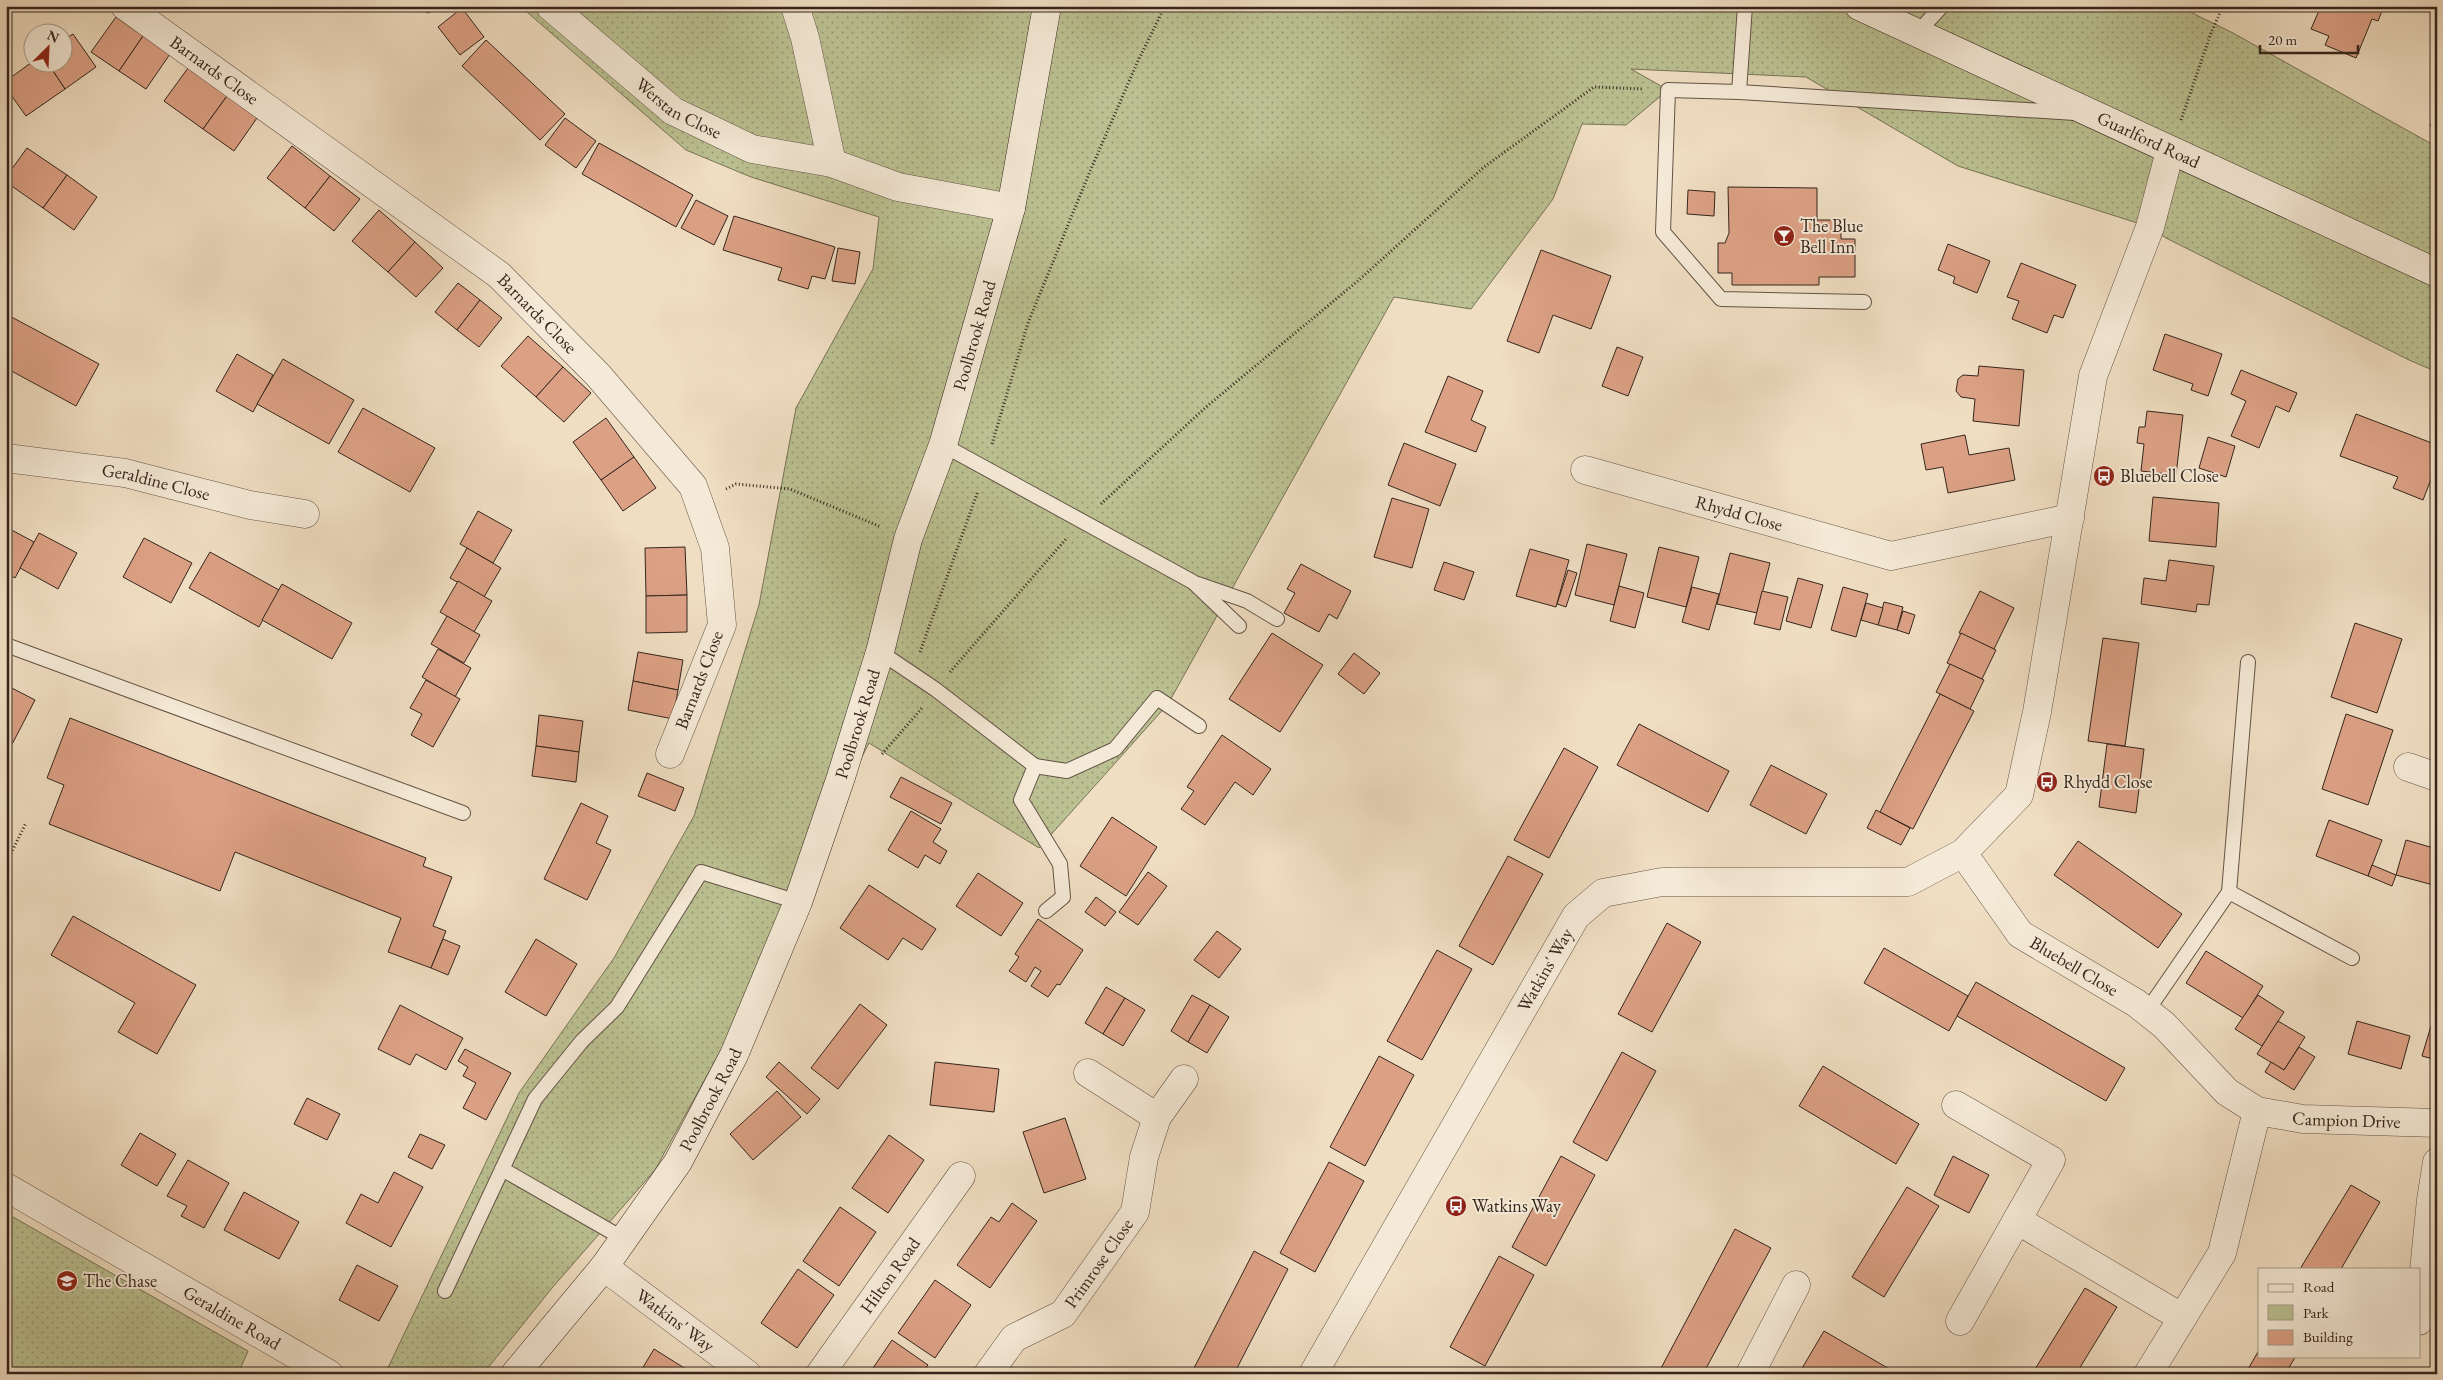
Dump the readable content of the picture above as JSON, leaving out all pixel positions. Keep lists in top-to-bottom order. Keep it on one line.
{"streets":{"street":["Barnards Close","Werstan Close","Guarlford Road","Poolbrook Road","Geraldine Close","Rhydd Close","Bluebell Close","Watkins' Way","Campion Drive","Primrose Close","Hilton Road","Geraldine Road"]},"crossings":[["Werstan Close","Poolbrook Road"],["Poolbrook Road","Watkins' Way"],["Bluebell Close","Watkins' Way"],["Bluebell Close","Campion Drive"]],"places":{"bar":["The Blue Bell Inn"],"bus stop":["Bluebell Close","Rhydd Close","Watkins Way"],"school or university":["The Chase"]},"legend":["Road","Park","Building"],"scale_bar":"20 m","north":"top right"}
